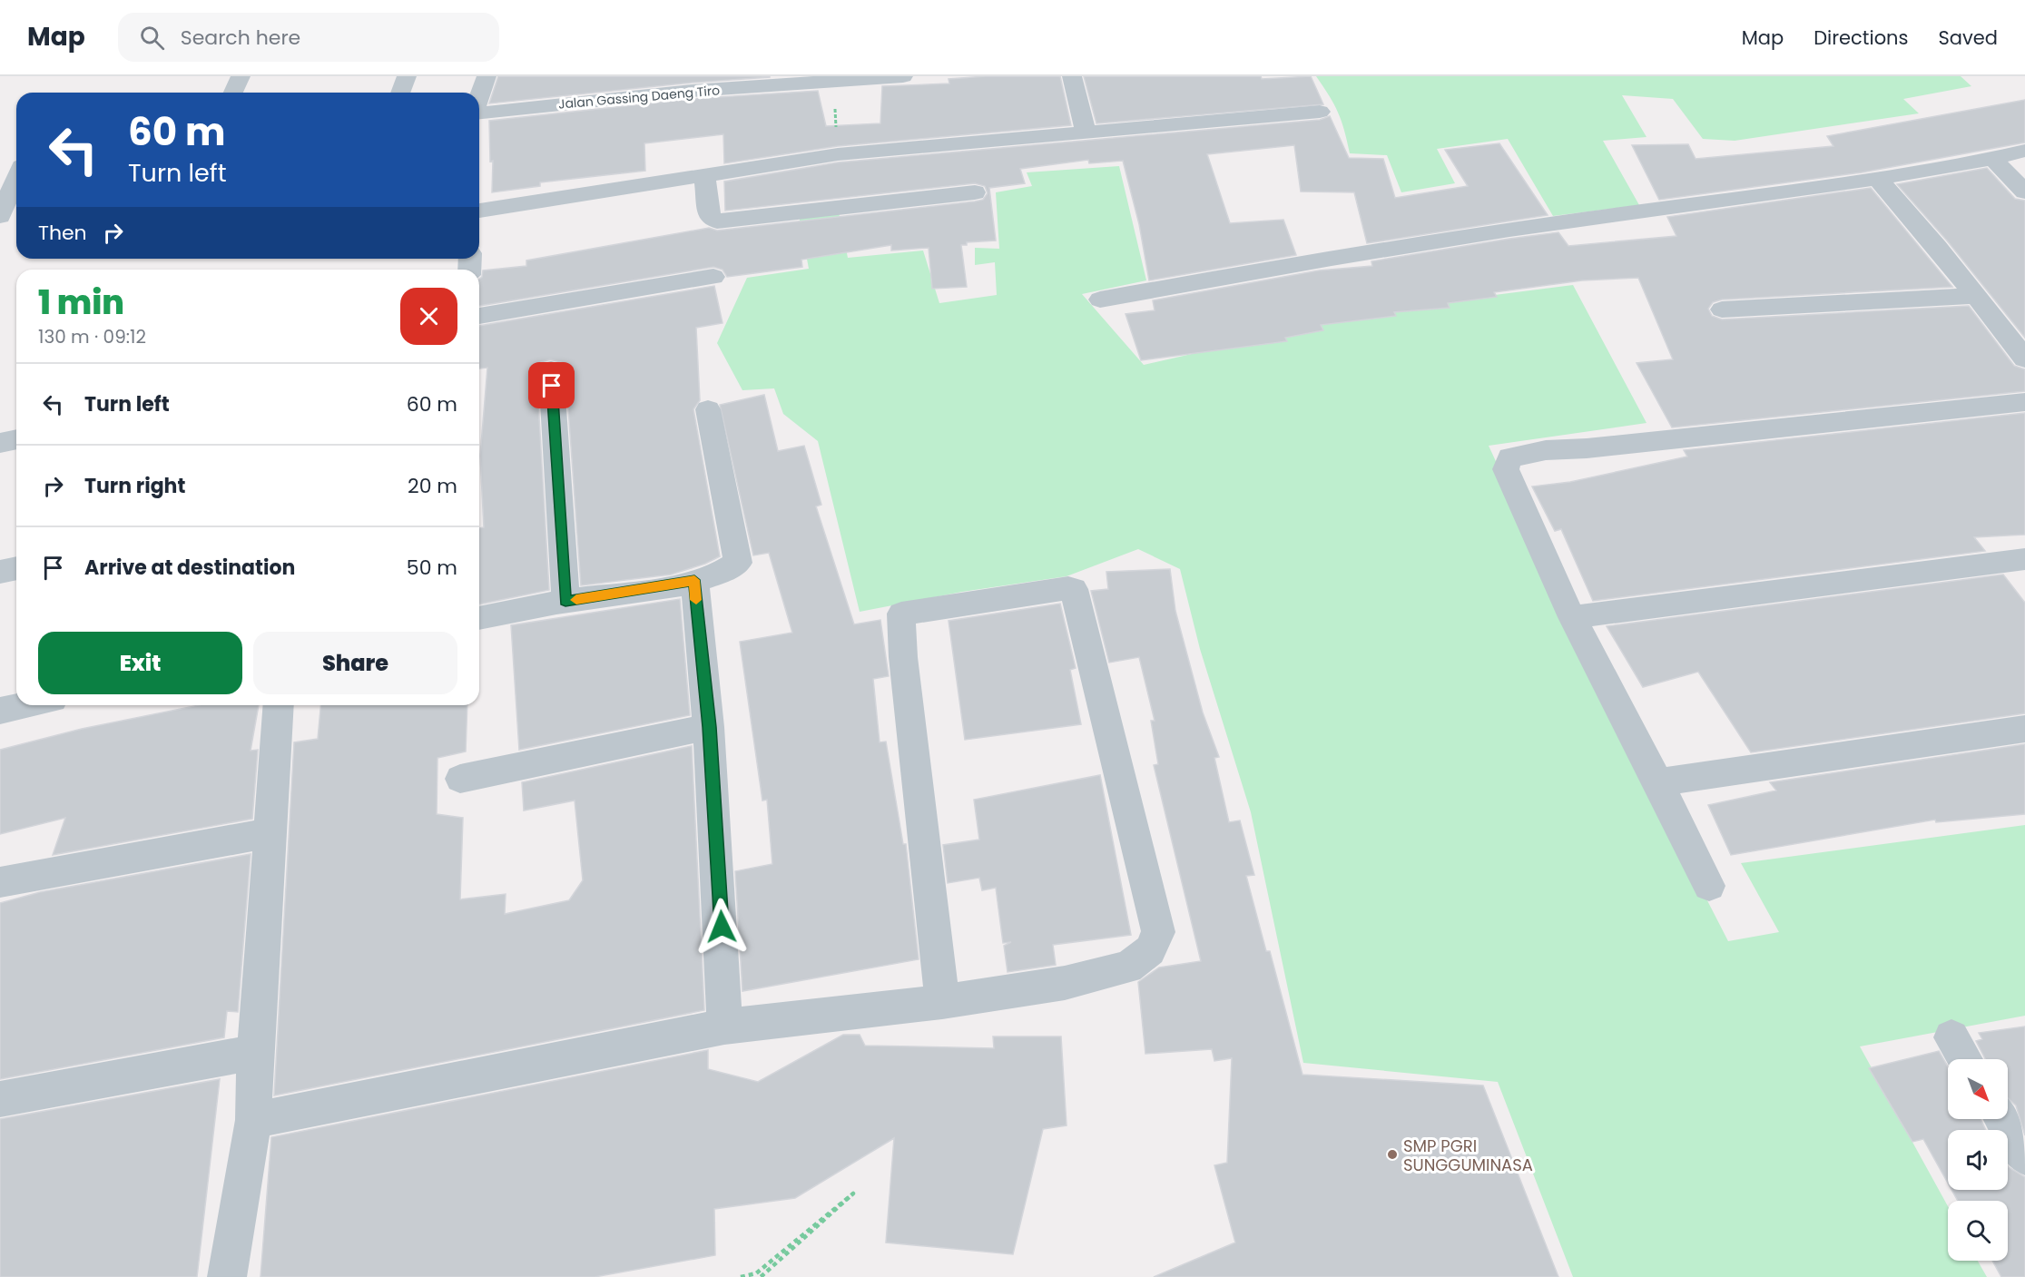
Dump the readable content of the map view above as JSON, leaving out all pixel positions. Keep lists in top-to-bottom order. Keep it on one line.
{"streets":{"street":["Jalan Gassing Daeng Tiro"]},"places":["SMP PGRI SUNGGUMINASA"],"north":"bottom right","page":{"header":"Map","search":"Search here","nav":["Map","Directions","Saved"],"turn":["60 m","Turn left"],"then":"Then","heading":["1 min","130 m · 09:12"],"list":[{"name":"Turn left","value":"60 m"},{"name":"Turn right","value":"20 m"},{"name":"Arrive at destination","value":"50 m"}],"buttons":["Exit","Share"]}}
